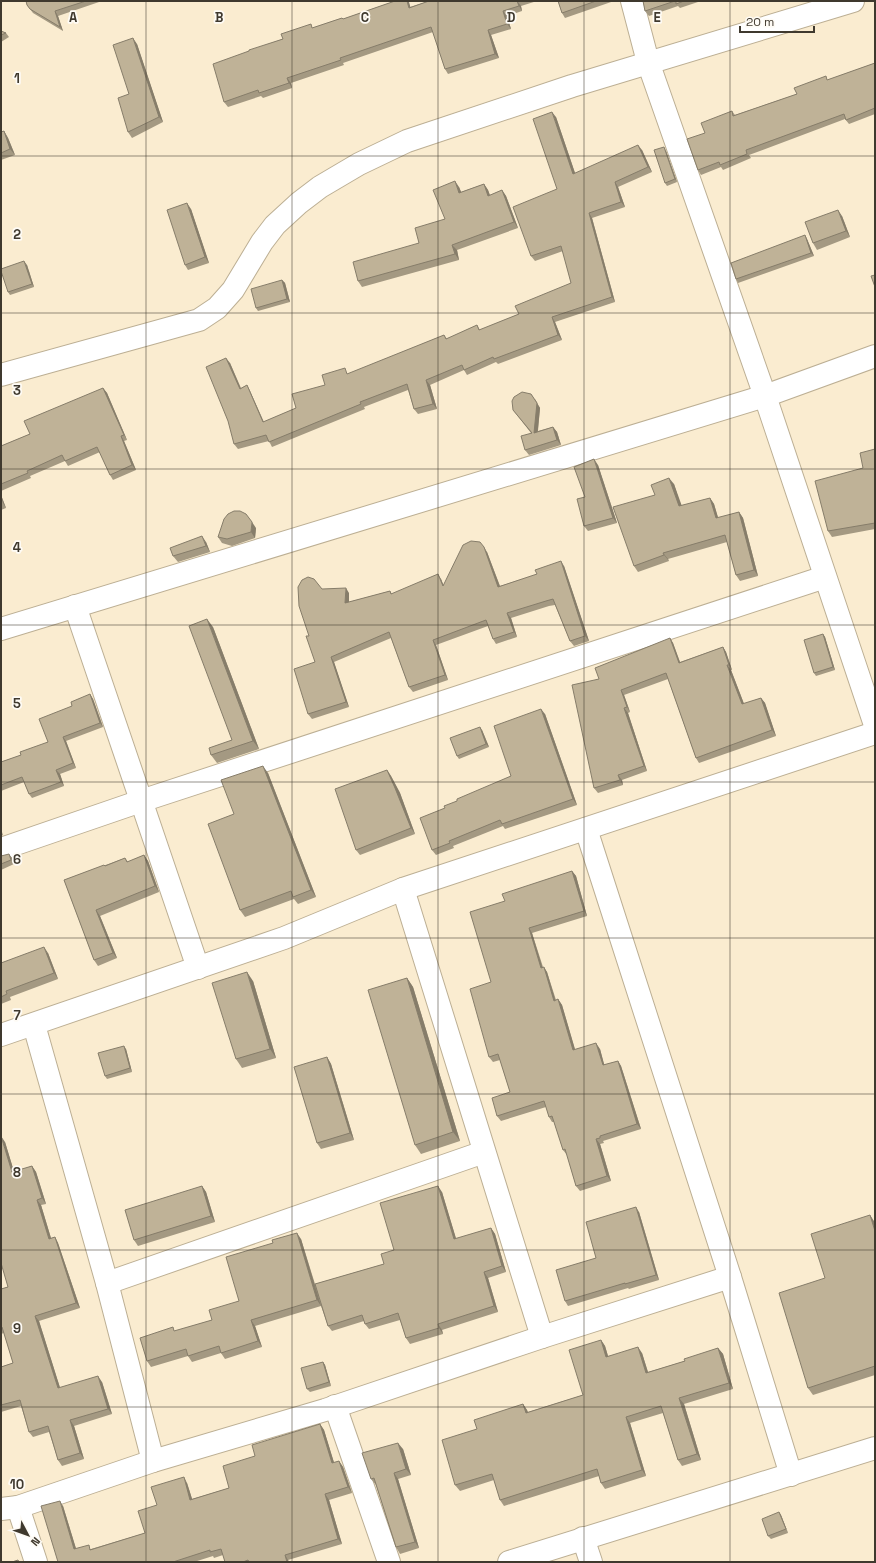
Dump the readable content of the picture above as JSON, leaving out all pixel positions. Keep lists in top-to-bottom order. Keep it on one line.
{"scale_bar":"20 m","north":"bottom right","grid":{"columns":["A","B","C","D","E"],"rows":["1","2","3","4","5","6","7","8","9","10"]}}
